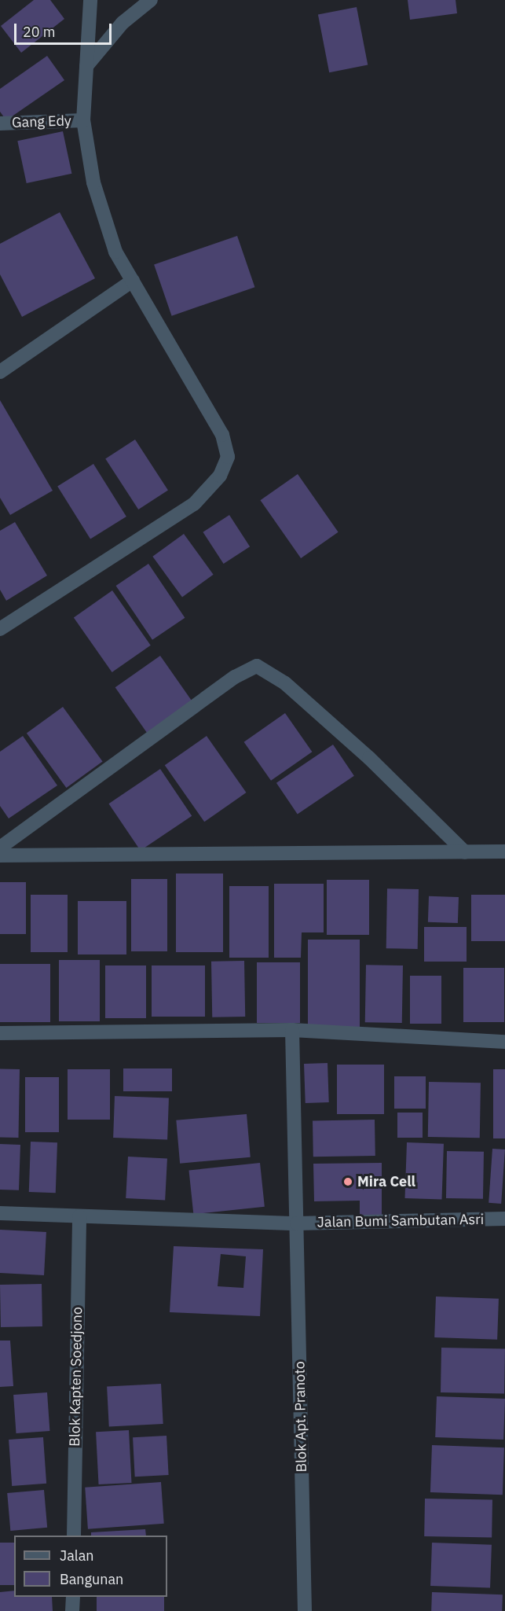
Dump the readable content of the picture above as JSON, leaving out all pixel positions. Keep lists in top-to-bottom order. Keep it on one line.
{"streets":{"street":["Gang Edy","Jalan Bumi Sambutan Asri","Blok Kapten Soedjono","Blok Apt. Pranoto"]},"crossings":[["Jalan Bumi Sambutan Asri","Blok Kapten Soedjono"],["Jalan Bumi Sambutan Asri","Blok Apt. Pranoto"]],"places":["Mira Cell"],"legend":["Jalan","Bangunan"],"scale_bar":"20 m"}
